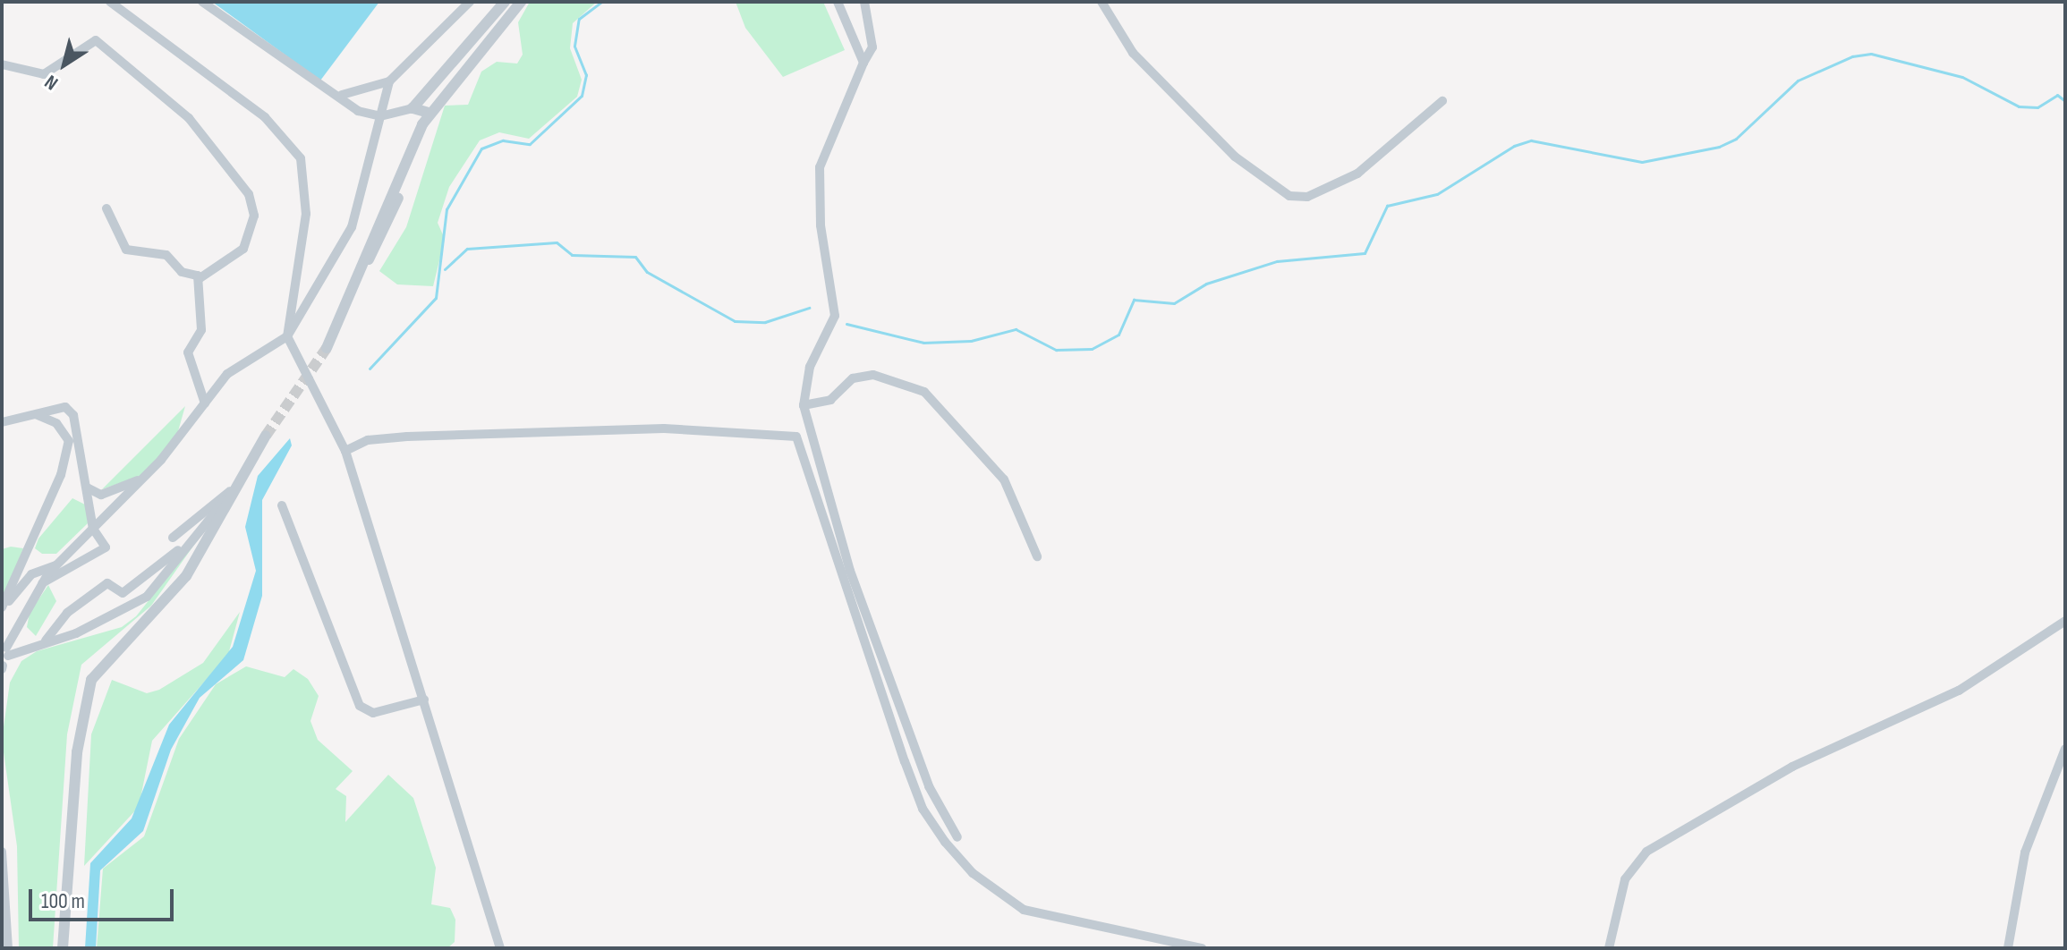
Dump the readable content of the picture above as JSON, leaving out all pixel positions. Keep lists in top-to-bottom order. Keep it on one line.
{"scale_bar":"100 m","north":"bottom left"}
